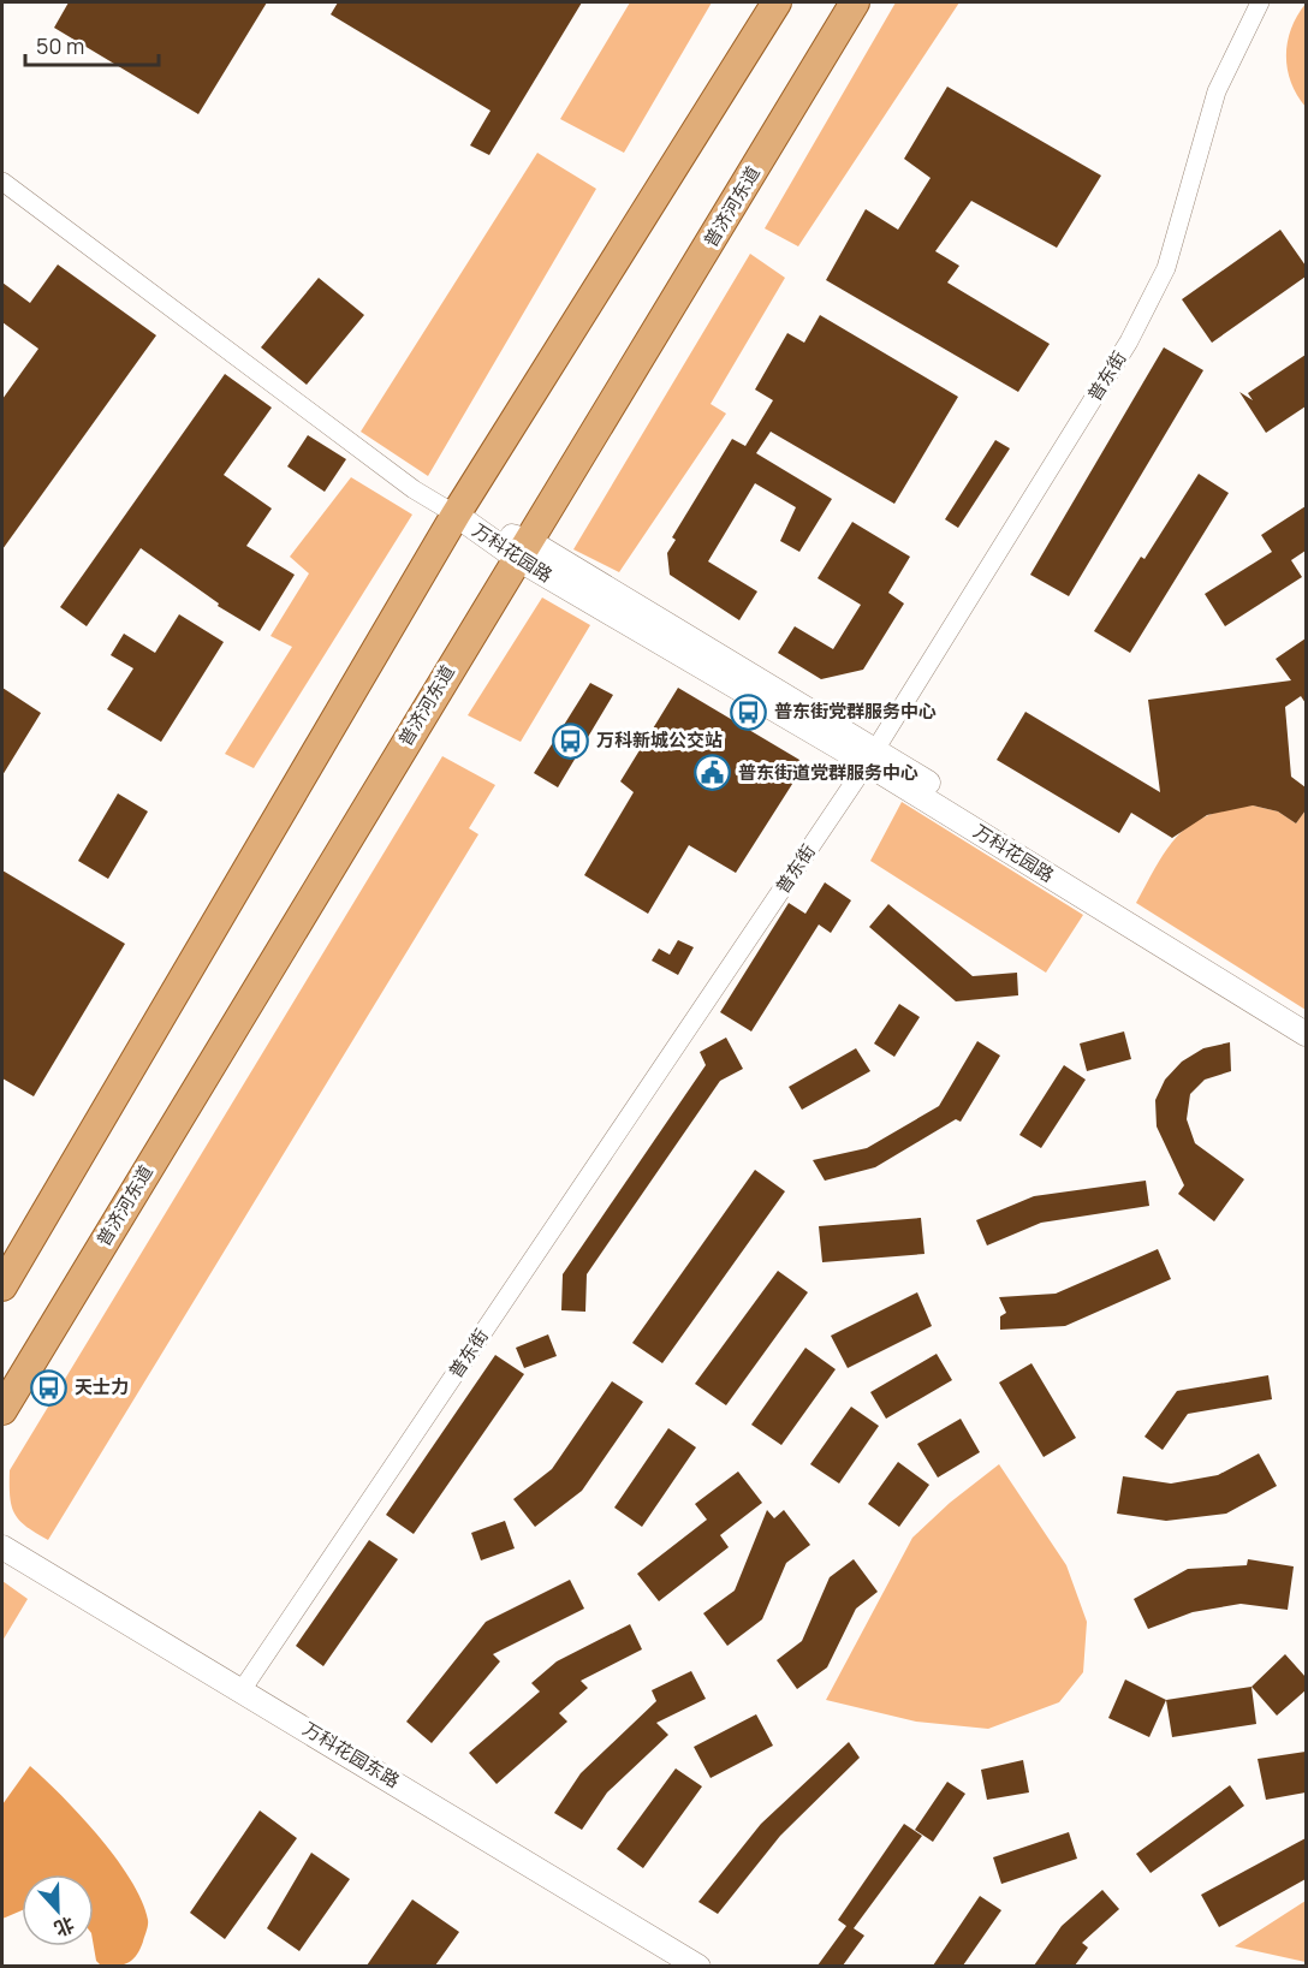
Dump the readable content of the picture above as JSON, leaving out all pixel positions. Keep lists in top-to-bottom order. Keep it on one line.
{"streets":{"main road":["普济河东道"],"street":["普东街","万科花园路","万科花园东路"]},"crossings":[["普济河东道","万科花园路"],["普东街","万科花园路"],["普东街","万科花园东路"]],"places":{"bus stop":["普东街党群服务中心","万科新城公交站","天士力"],"public building":["普东街道党群服务中心"]},"scale_bar":"50 m","north":"bottom"}
